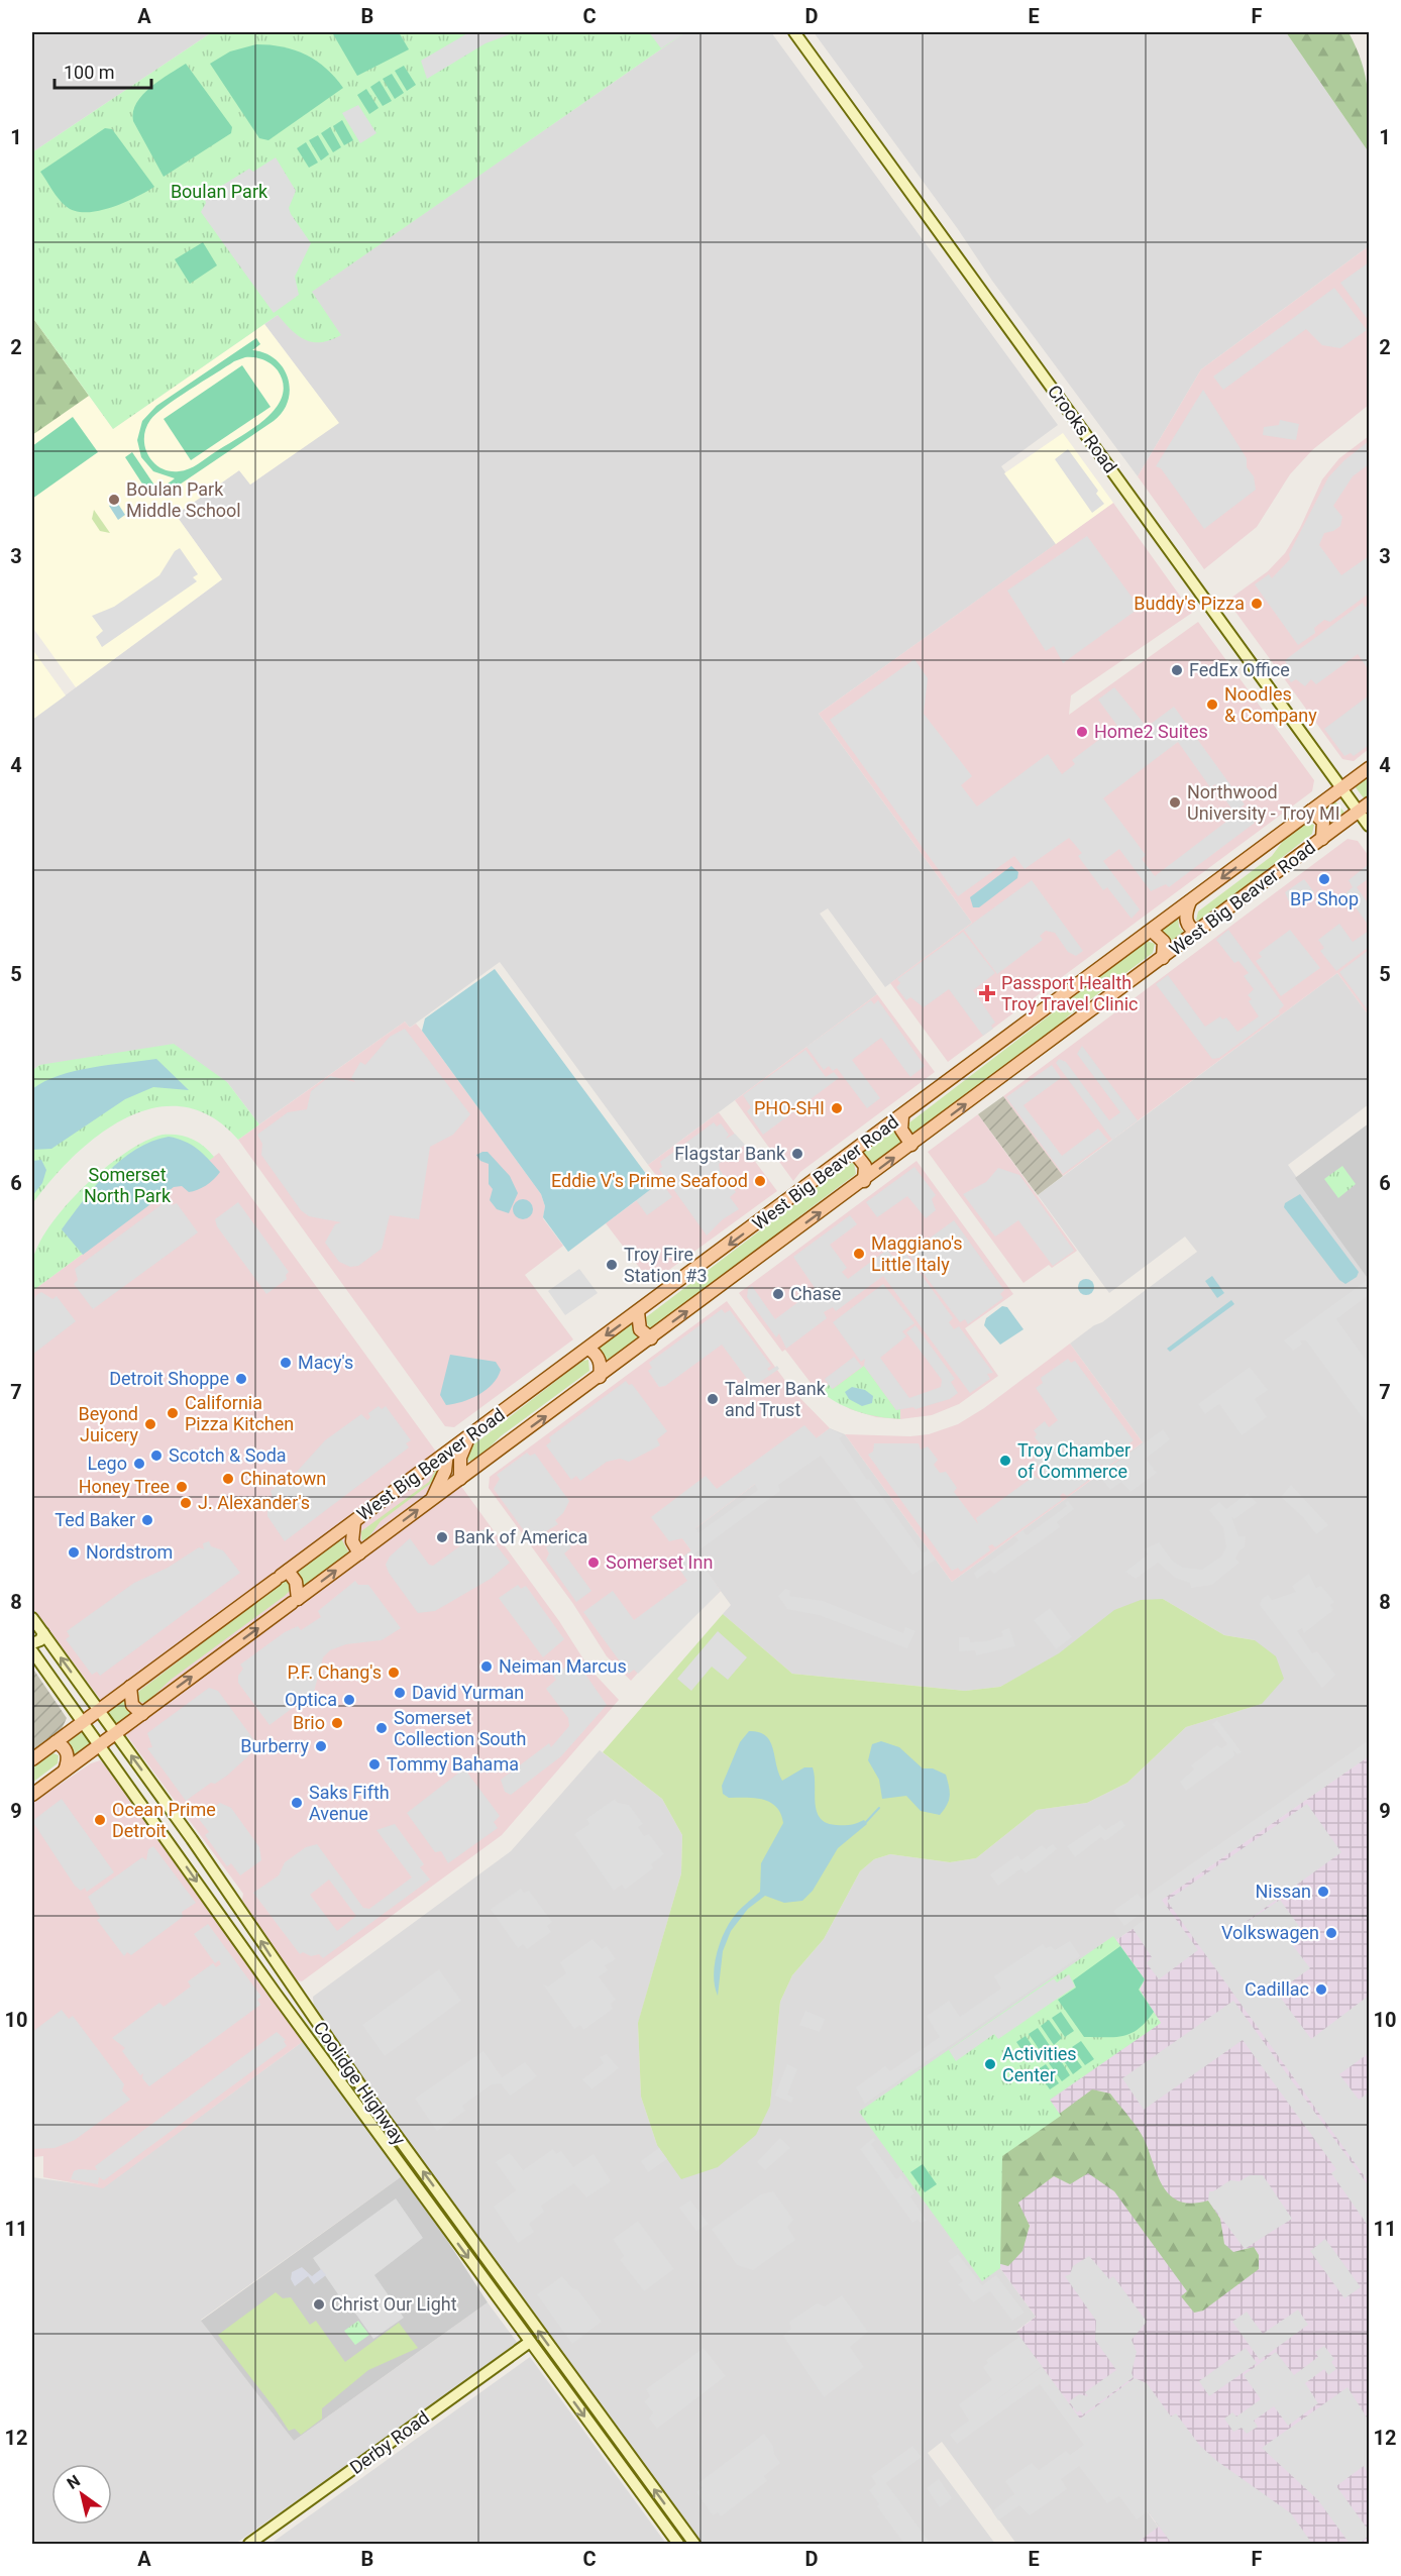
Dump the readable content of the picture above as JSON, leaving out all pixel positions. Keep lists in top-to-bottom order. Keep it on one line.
{"streets":{"main road":["Crooks Road","West Big Beaver Road","Coolidge Highway","Derby Road"]},"crossings":[["Crooks Road","West Big Beaver Road"],["West Big Beaver Road","Coolidge Highway"],["Coolidge Highway","Derby Road"]],"parks":["Boulan Park","Somerset North Park"],"places":{"other":["Boulan Park Middle School","Buddy's Pizza","FedEx Office","Noodles & Company","Home2 Suites","Northwood University - Troy MI","BP Shop","PHO-SHI","Flagstar Bank","Eddie V's Prime Seafood","Maggiano's Little Italy","Troy Fire Station #3","Chase","Macy's","Detroit Shoppe","Talmer Bank and Trust","California Pizza Kitchen","Beyond Juicery","Scotch & Soda","Troy Chamber of Commerce","Lego","Chinatown","Honey Tree","J. Alexander's","Ted Baker","Bank of America","Nordstrom","Somerset Inn","Neiman Marcus","P.F. Chang's","David Yurman","Optica","Brio","Somerset Collection South","Burberry","Tommy Bahama","Saks Fifth Avenue","Ocean Prime Detroit","Nissan","Volkswagen","Cadillac","Activities Center","Christ Our Light"],"health":["Passport Health Troy Travel Clinic"]},"scale_bar":"100 m","north":"top left","grid":{"columns":["A","B","C","D","E","F"],"rows":["1","2","3","4","5","6","7","8","9","10","11","12"]}}
